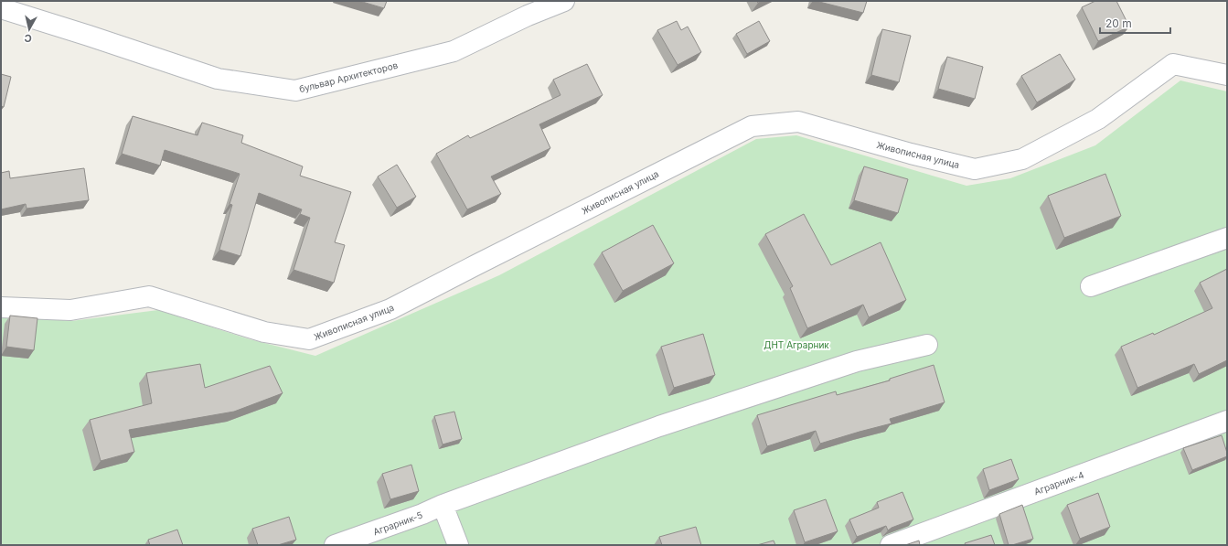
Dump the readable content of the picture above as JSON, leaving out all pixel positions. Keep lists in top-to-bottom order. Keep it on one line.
{"streets":{"street":["бульвар Архитекторов","Живописная улица","Аграрник-4","Аграрник-5"]},"parks":["ДНТ Аграрник"],"scale_bar":"20 m","north":"bottom"}
